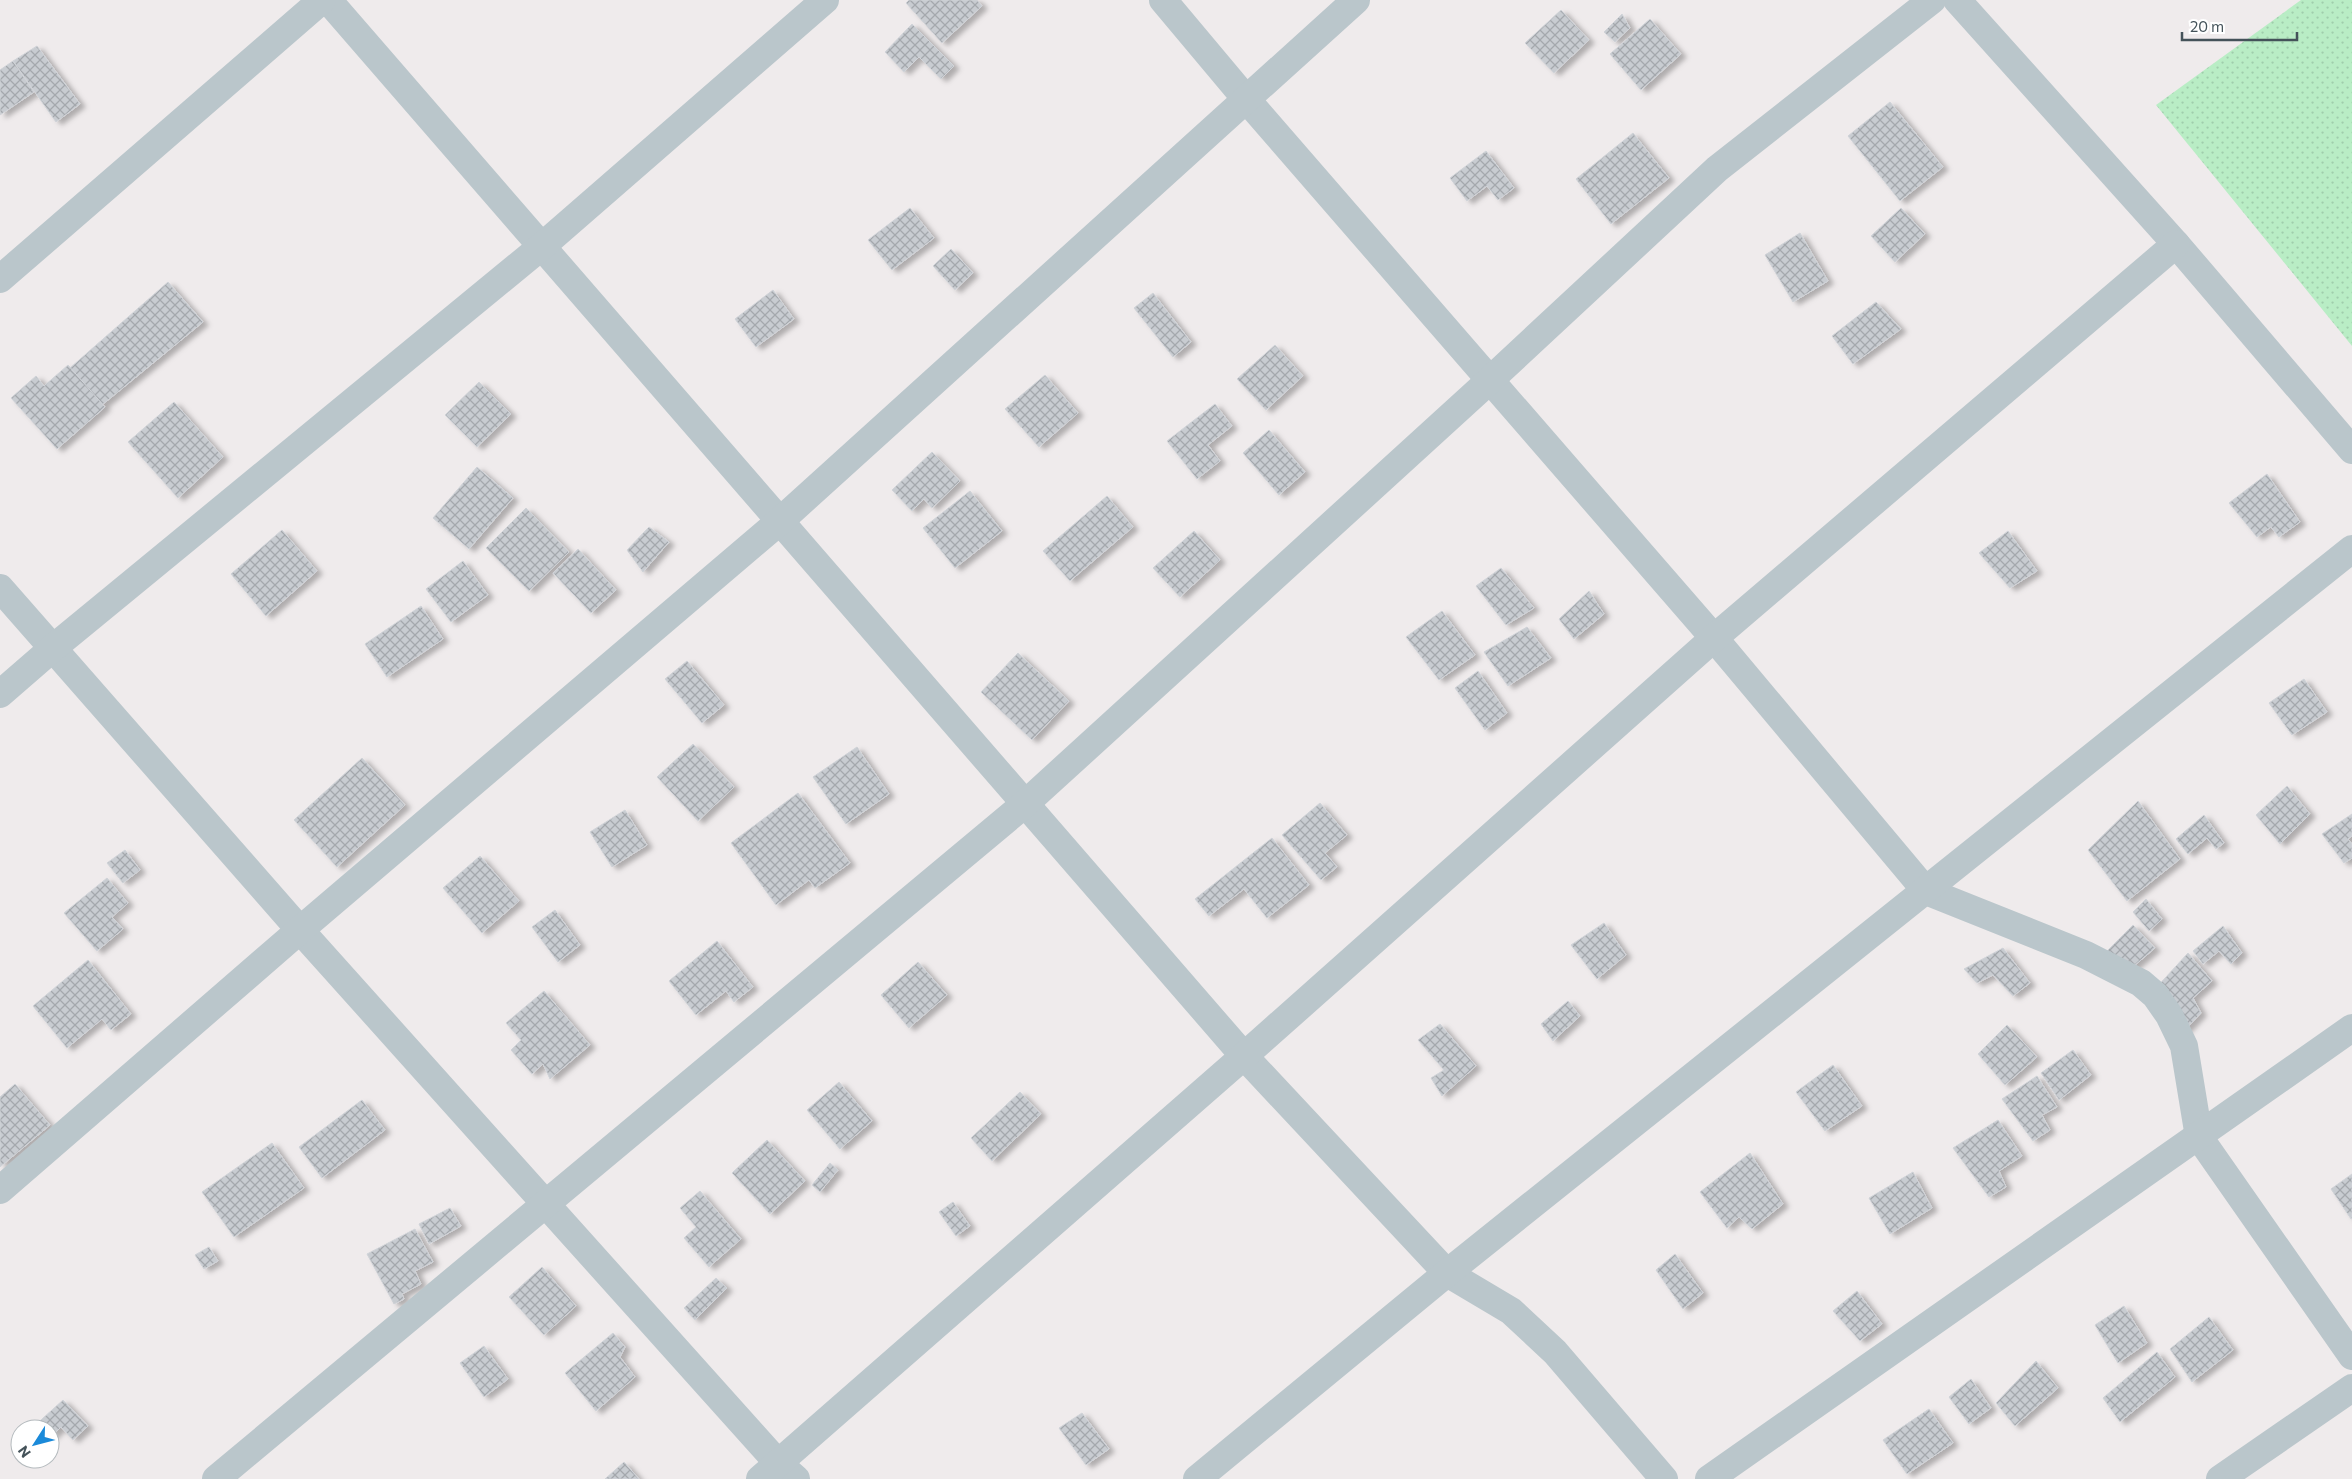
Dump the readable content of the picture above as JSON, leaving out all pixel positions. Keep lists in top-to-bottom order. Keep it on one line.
{"scale_bar":"20 m","north":"bottom left"}
